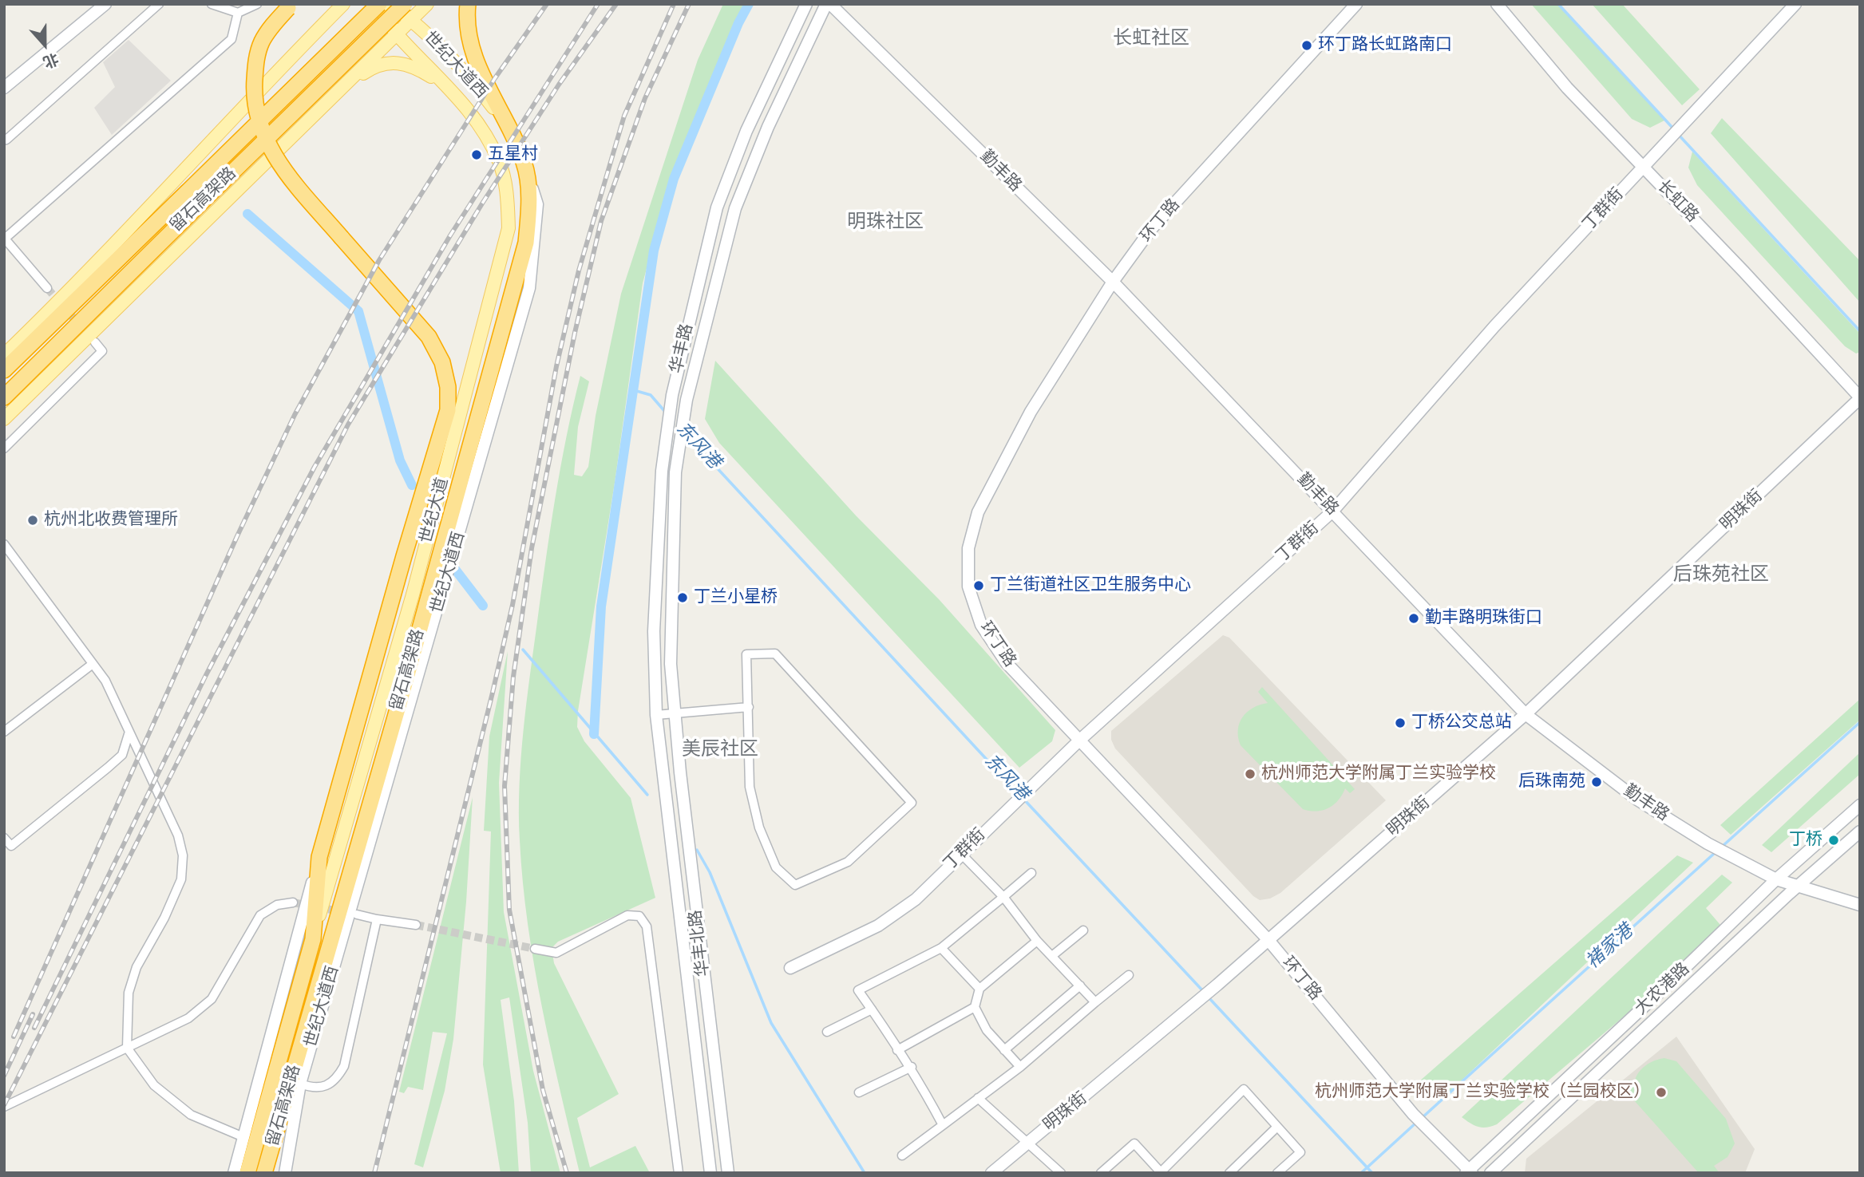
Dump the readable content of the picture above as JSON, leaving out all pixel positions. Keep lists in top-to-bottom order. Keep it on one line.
{"streets":{"highway":["留石高架路"],"main road":["世纪大道西","勤丰路","长虹路","丁群街","环丁路","华丰路","世纪大道","明珠街","华丰北路","大农港路"]},"crossings":[["世纪大道西","留石高架路"],["世纪大道西","世纪大道"],["勤丰路","丁群街"],["勤丰路","环丁路"],["勤丰路","华丰路"],["勤丰路","明珠街"],["勤丰路","大农港路"],["留石高架路","世纪大道"],["长虹路","丁群街"],["长虹路","明珠街"],["丁群街","环丁路"],["环丁路","明珠街"],["环丁路","大农港路"],["华丰路","华丰北路"]],"districts":["长虹社区","明珠社区","后珠苑社区","美辰社区"],"water":["东风港","褚家港"],"places":["环丁路长虹路南口","五星村","杭州北收费管理所","丁兰街道社区卫生服务中心","丁兰小星桥","勤丰路明珠街口","丁桥公交总站","杭州师范大学附属丁兰实验学校","后珠南苑","丁桥","杭州师范大学附属丁兰实验学校（兰园校区）"],"north":"bottom"}
